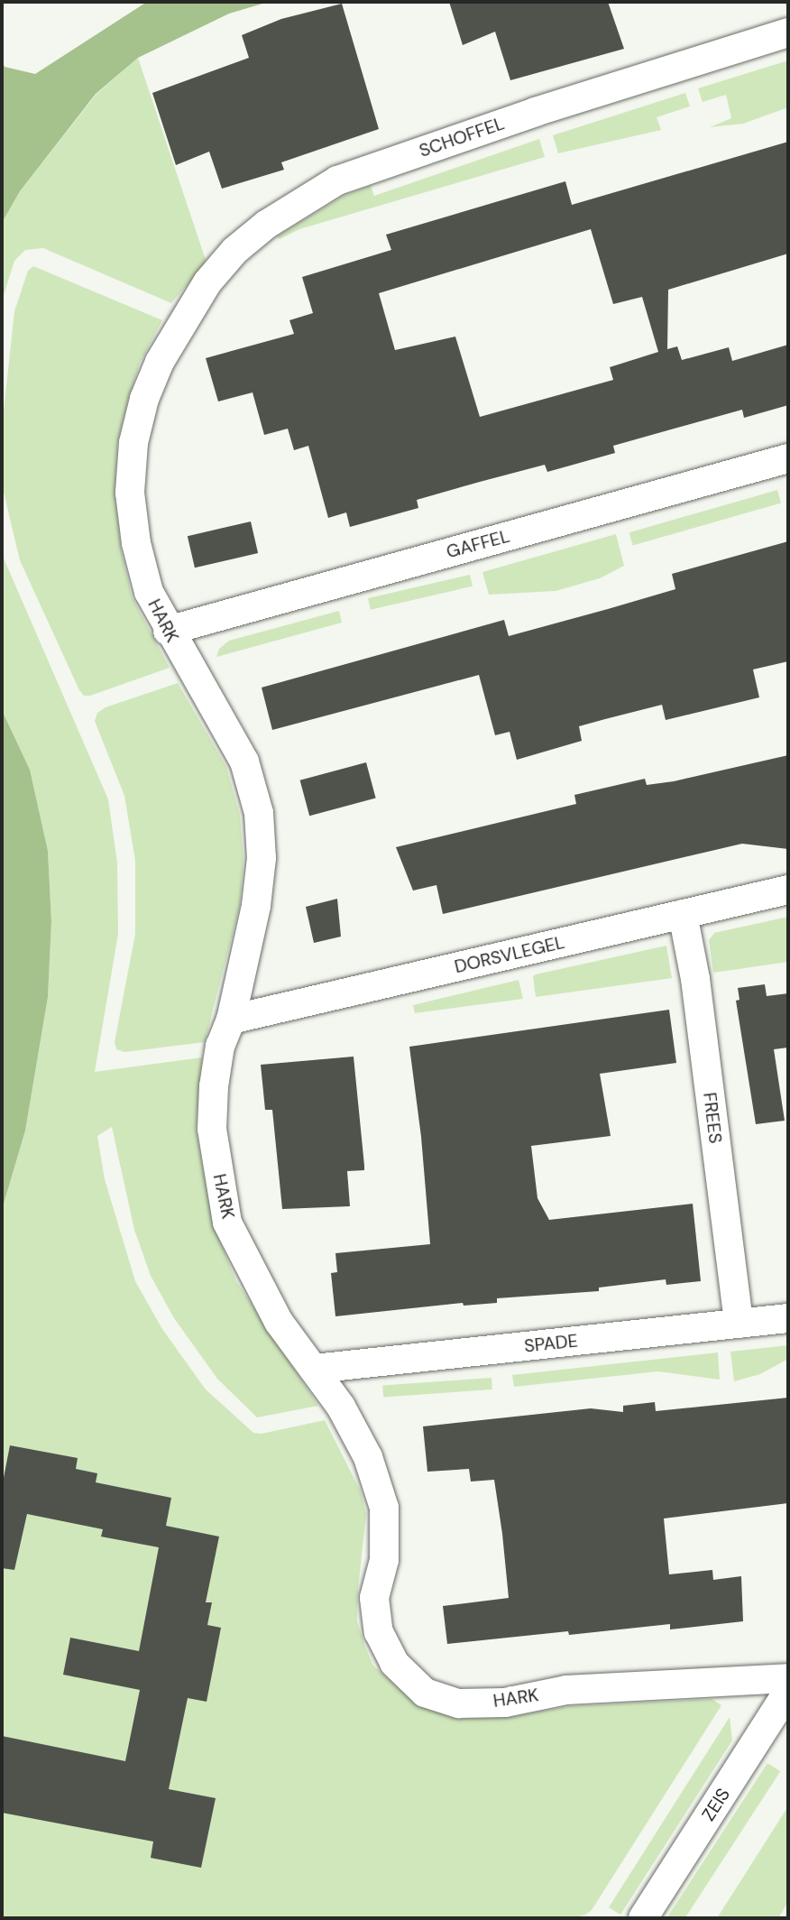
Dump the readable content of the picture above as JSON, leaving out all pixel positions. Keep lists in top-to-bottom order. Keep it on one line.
{"streets":{"street":["SCHOFFEL","GAFFEL","HARK","DORSVLEGEL","FREES","SPADE","ZEIS"]},"crossings":[["SCHOFFEL","HARK"],["GAFFEL","HARK"],["HARK","DORSVLEGEL"],["HARK","SPADE"],["DORSVLEGEL","FREES"],["FREES","SPADE"]]}
